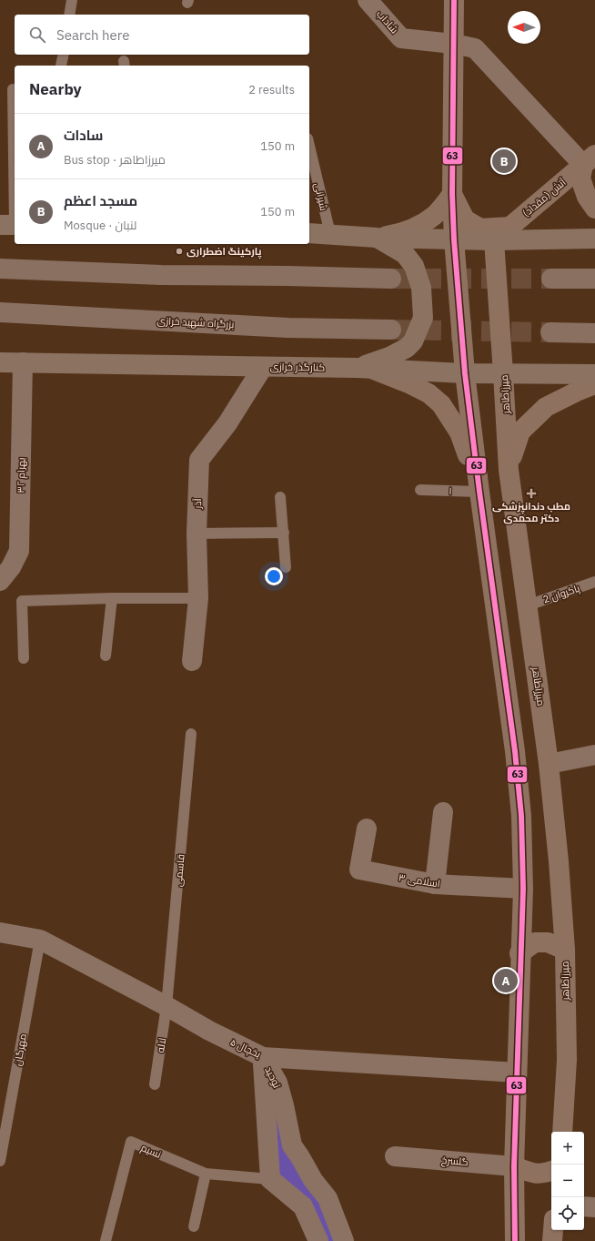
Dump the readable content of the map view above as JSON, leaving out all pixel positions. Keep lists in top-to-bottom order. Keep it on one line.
{"streets":{"highway":["بزرگراه شهید خرازی"],"main road":["آتش (مقداد)","کنارگذر خرازی","میرزاطاهر"],"street":["شاداب","بهرام ۳۲","آذر","اسلامی ۳","یخچال ۵","توحید","گلسرخ"],"lane":["شیرانی","۱","پاکروان 2","قاسمی","لاله","مهرگان","نسیم"]},"crossings":[["شاداب","آتش (مقداد)"],["آتش (مقداد)","میرزاطاهر"],["کنارگذر خرازی","میرزاطاهر"],["کنارگذر خرازی","بهرام ۳۲"],["کنارگذر خرازی","آذر"],["میرزاطاهر","پاکروان 2"],["قاسمی","لاله"],["قاسمی","یخچال ۵"],["لاله","یخچال ۵"],["یخچال ۵","مهرگان"],["یخچال ۵","توحید"],["توحید","نسیم"]],"places":{"other":["پارکینگ اضطراری"],"health":["مطب دندانپزشکی دکتر محمدی"]},"lines":["transit line 63"],"north":"left","page":{"search":"Search here","heading":["Nearby","2 results"],"list":[{"mark":"A","name":"سادات","note":"Bus stop · میرزاطاهر","value":"150 m"},{"mark":"B","name":"مسجد اعظم","note":"Mosque · لنبان","value":"150 m"}],"pins":["B","A"],"map_buttons":["+","−"]}}
